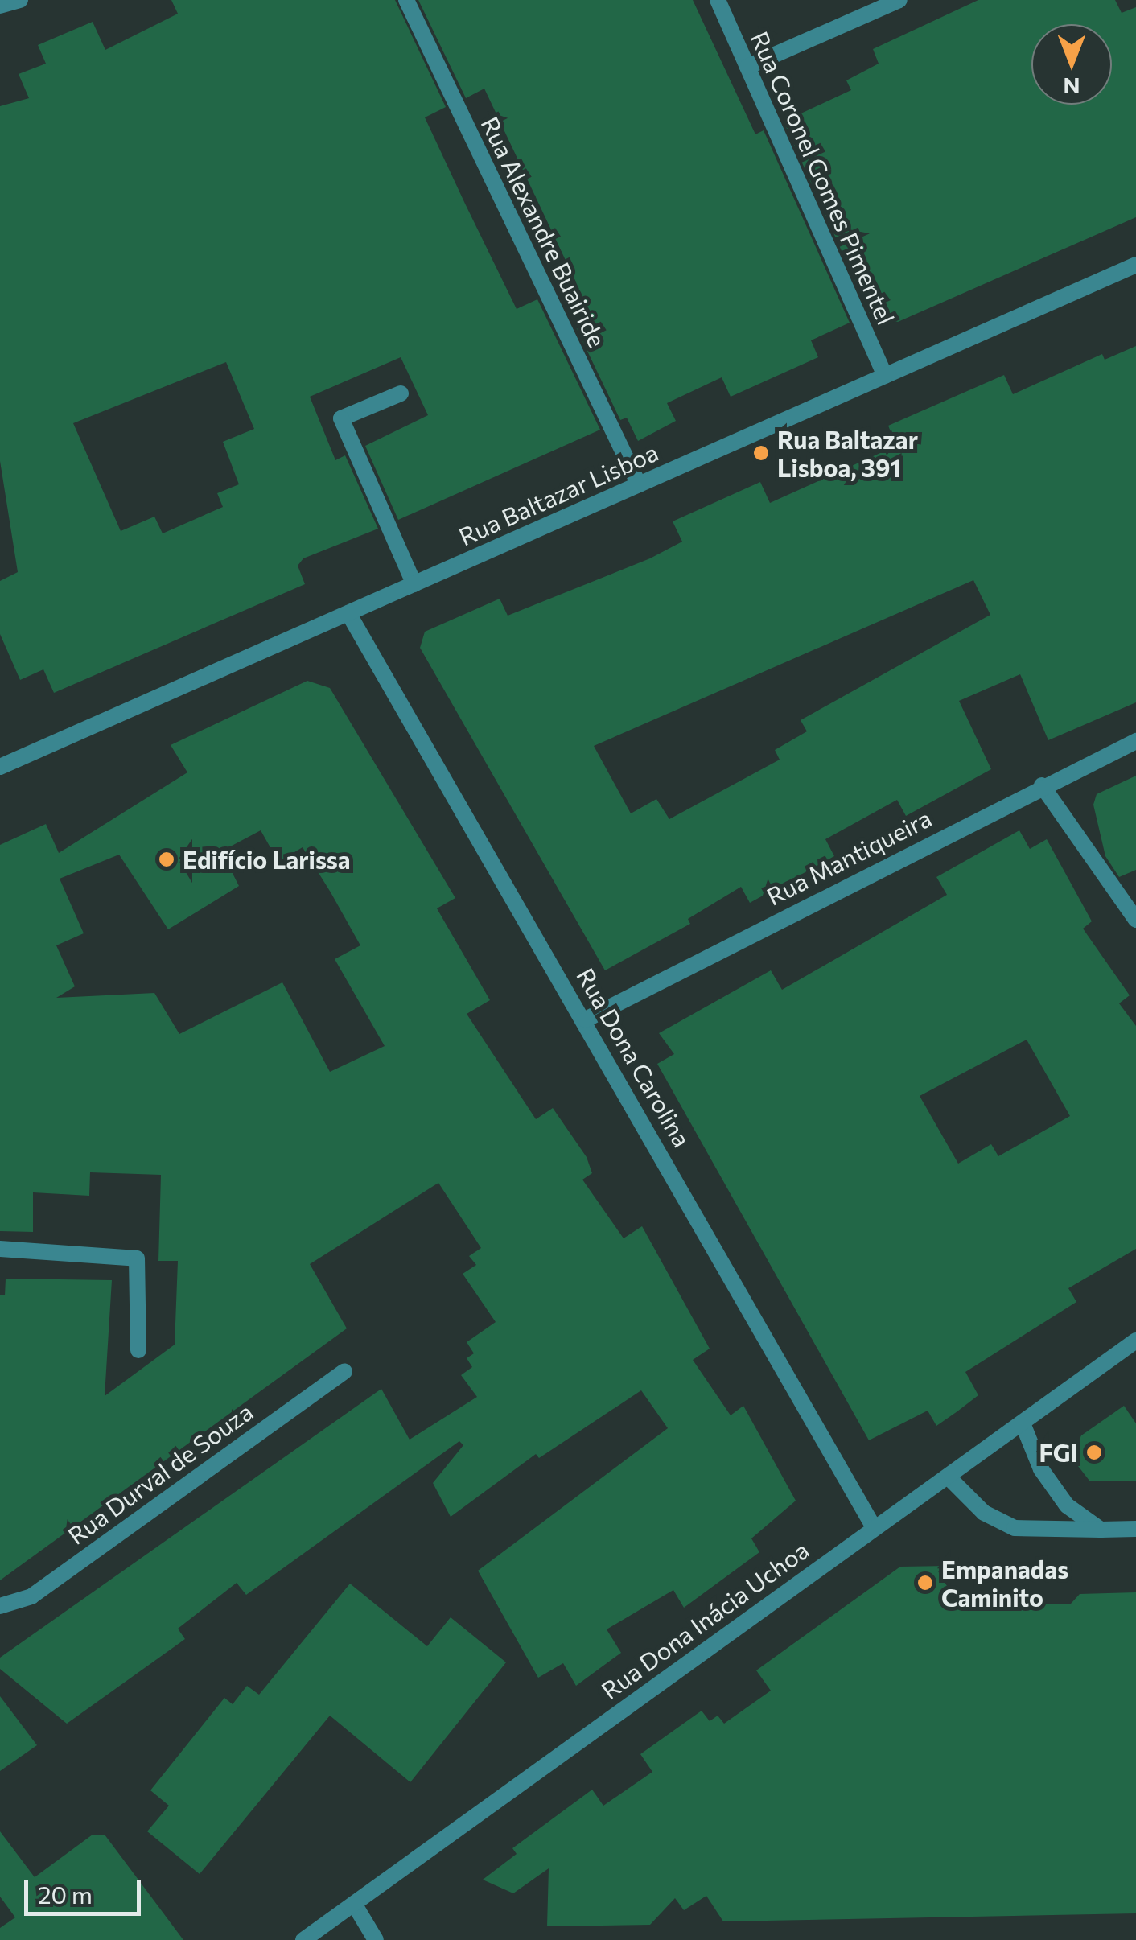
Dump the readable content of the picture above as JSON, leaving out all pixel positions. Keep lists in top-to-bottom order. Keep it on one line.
{"streets":{"street":["Rua Coronel Gomes Pimentel","Rua Alexandre Buairide","Rua Baltazar Lisboa","Rua Mantiqueira","Rua Dona Carolina","Rua Durval de Souza","Rua Dona Inácia Uchoa"]},"crossings":[["Rua Coronel Gomes Pimentel","Rua Baltazar Lisboa"],["Rua Alexandre Buairide","Rua Baltazar Lisboa"],["Rua Baltazar Lisboa","Rua Dona Carolina"],["Rua Mantiqueira","Rua Dona Carolina"],["Rua Dona Carolina","Rua Dona Inácia Uchoa"]],"places":["Rua Baltazar Lisboa, 391","Edifício Larissa","FGI","Empanadas Caminito"],"scale_bar":"20 m","north":"bottom"}
